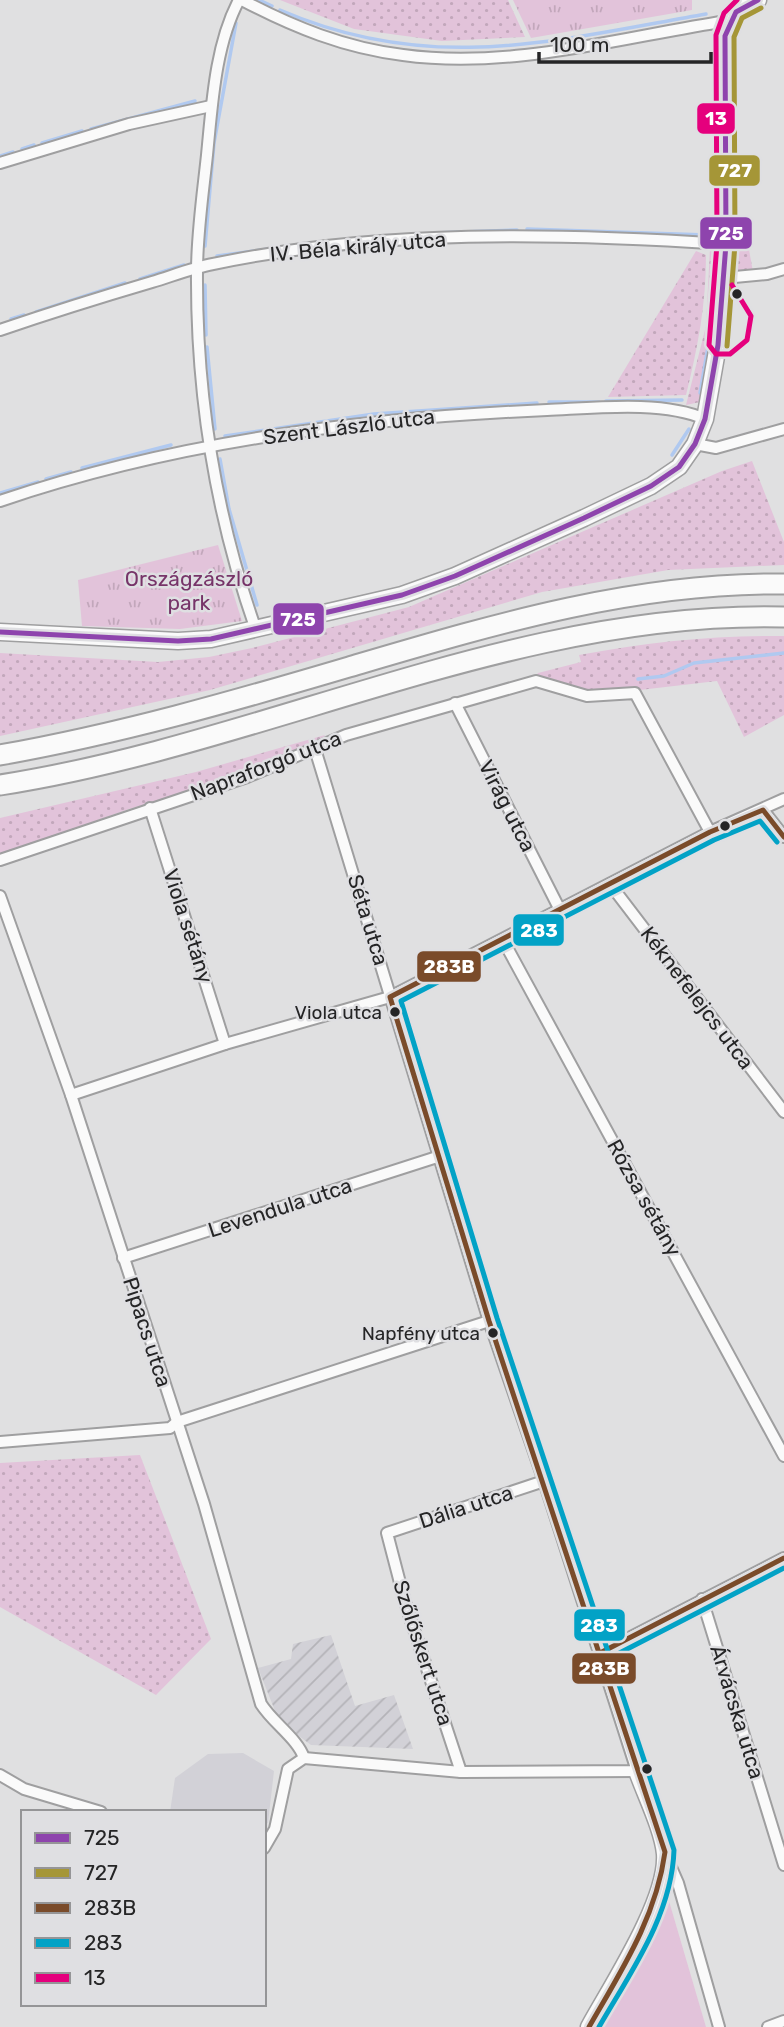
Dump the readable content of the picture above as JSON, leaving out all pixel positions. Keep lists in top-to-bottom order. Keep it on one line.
{"streets":{"street":["IV. Béla király utca","Szent László utca","Napraforgó utca","Virág utca","Séta utca","Viola sétány","Kéknefelejcs utca","Rózsa sétány","Levendula utca","Pipacs utca","Dália utca","Szőlőskert utca","Árvácska utca"]},"crossings":[["Napraforgó utca","Virág utca"],["Napraforgó utca","Séta utca"],["Napraforgó utca","Viola sétány"],["Séta utca","Levendula utca"],["Séta utca","Dália utca"],["Levendula utca","Pipacs utca"],["Dália utca","Szőlőskert utca"]],"parks":["Országzászló park"],"places":["Viola utca","Napfény utca"],"lines":["transit line 725","transit line 13","transit line 727","transit line 283B","transit line 283"],"legend":["725","727","283B","283","13"],"scale_bar":"100 m"}
